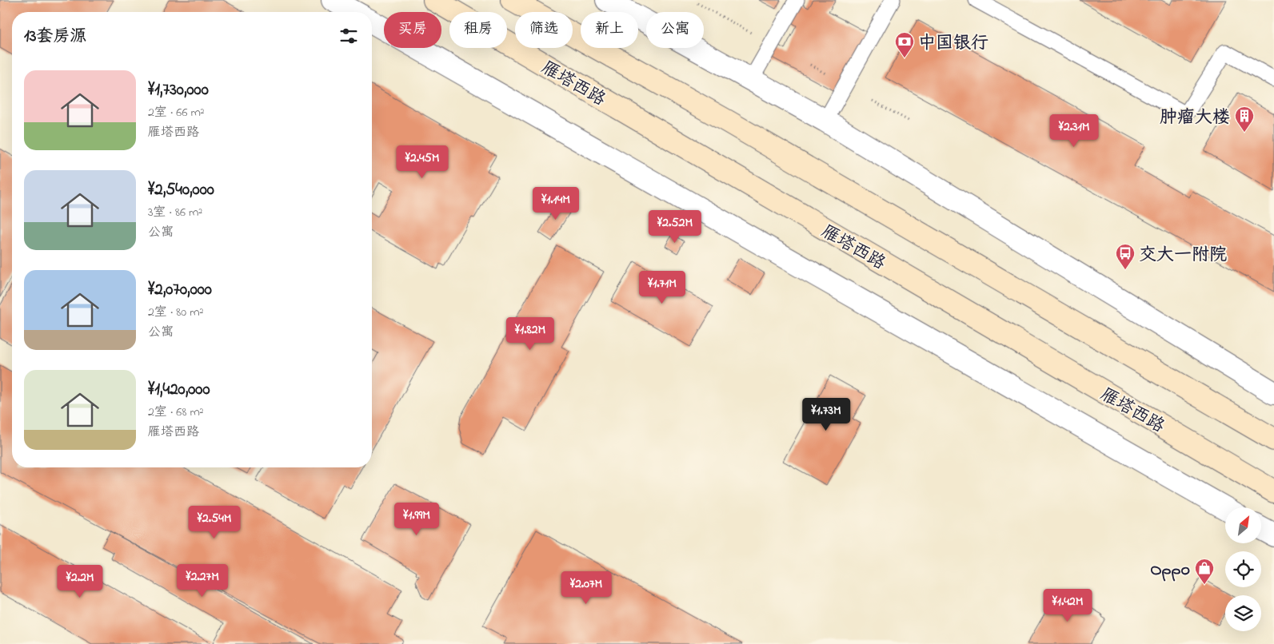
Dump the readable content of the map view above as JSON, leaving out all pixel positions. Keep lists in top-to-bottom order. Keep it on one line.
{"streets":{"main road":["雁塔西路"]},"places":{"bank":["中国银行"],"building":["肿瘤大楼"],"bus stop":["交大一附院"],"shop":["Oppo"]},"north":"top right","page":{"chip":["买房","租房","筛选","新上","公寓"],"heading":"13套房源","list":[{"name":"¥1,730,000","note":"2室 · 66 m² · 雁塔西路"},{"name":"¥2,540,000","note":"3室 · 86 m² · 公寓"},{"name":"¥2,070,000","note":"2室 · 80 m² · 公寓"},{"name":"¥1,420,000","note":"2室 · 68 m² · 雁塔西路"}],"price":["¥2.31M","¥2.45M","¥1.14M","¥2.52M","¥1.71M","¥1.82M","¥1.73M","¥1.99M","¥2.54M","¥2.27M","¥2.2M","¥2.07M","¥1.42M"]}}
